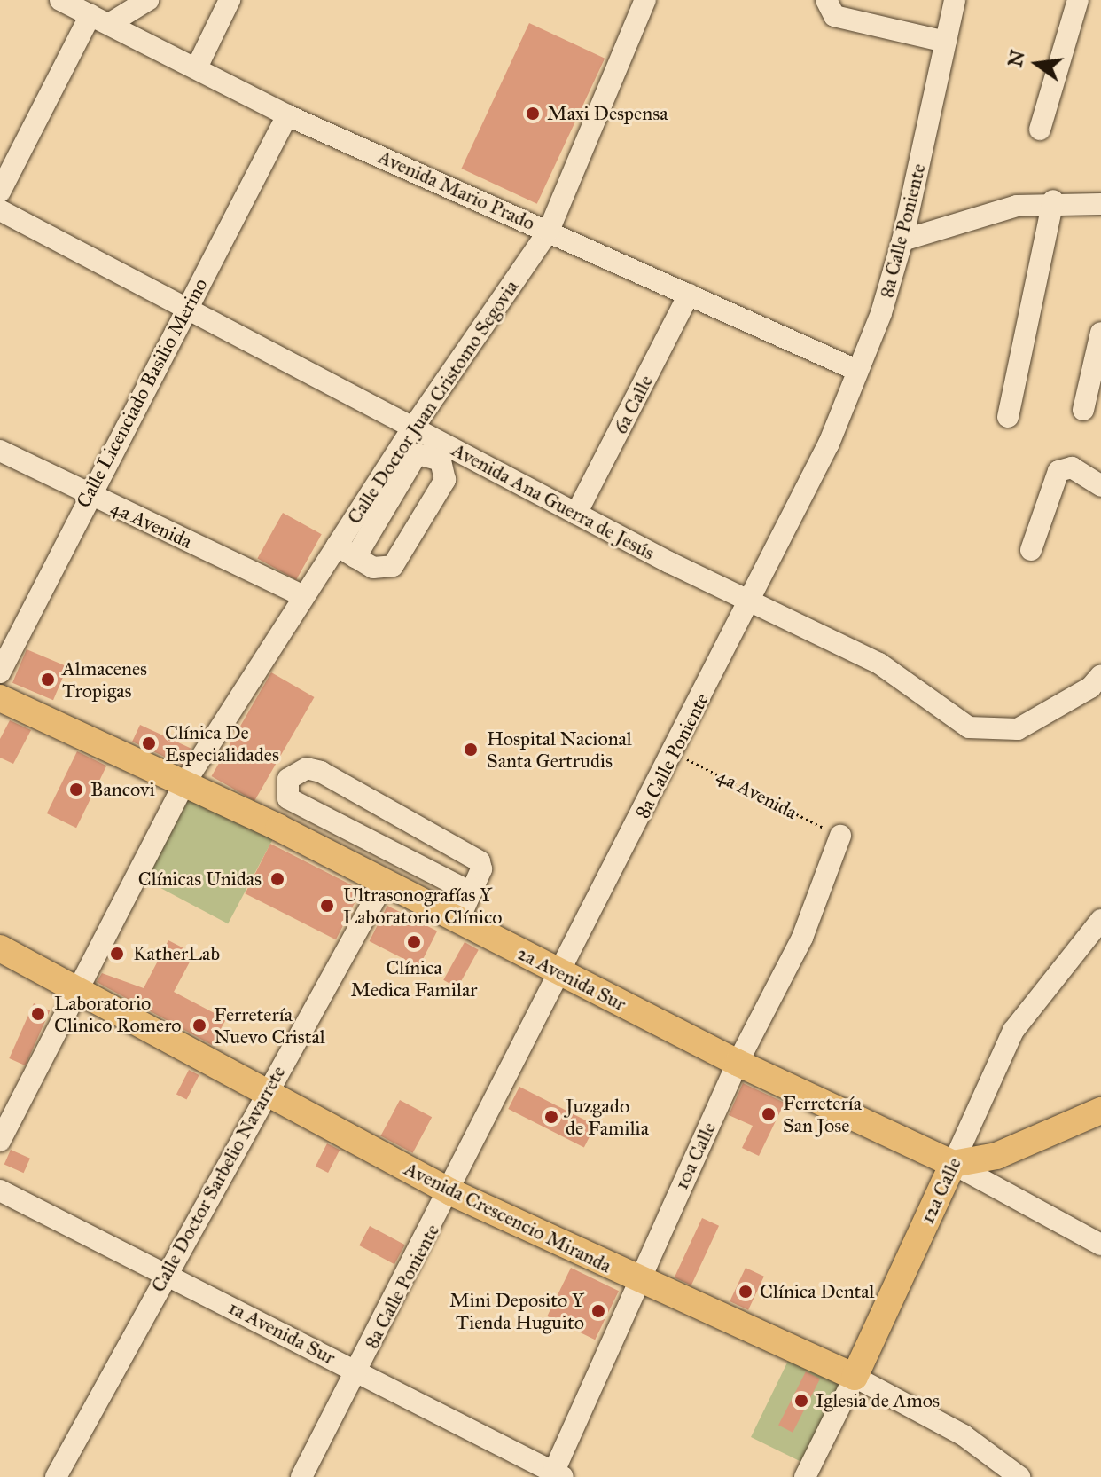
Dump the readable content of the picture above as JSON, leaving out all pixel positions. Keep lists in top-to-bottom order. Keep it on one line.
{"streets":{"main road":["2a Avenida Sur","12a Calle","Avenida Crescencio Miranda"],"street":["Avenida Mario Prado","8a Calle Poniente","Calle Licenciado Basilio Merino","Calle Doctor Juan Cristomo Segovia","6a Calle","Avenida Ana Guerra de Jesús","4a Avenida","10a Calle","Calle Doctor Sarbelio Navarrete","1a Avenida Sur"]},"crossings":[["Avenida Mario Prado","8a Calle Poniente"],["Avenida Mario Prado","Calle Licenciado Basilio Merino"],["Avenida Mario Prado","Calle Doctor Juan Cristomo Segovia"],["Avenida Mario Prado","6a Calle"],["8a Calle Poniente","Avenida Ana Guerra de Jesús"],["8a Calle Poniente","4a Avenida"],["8a Calle Poniente","2a Avenida Sur"],["8a Calle Poniente","Avenida Crescencio Miranda"],["8a Calle Poniente","1a Avenida Sur"],["Calle Licenciado Basilio Merino","Avenida Ana Guerra de Jesús"],["Calle Licenciado Basilio Merino","4a Avenida"],["Calle Doctor Juan Cristomo Segovia","Avenida Ana Guerra de Jesús"],["Calle Doctor Juan Cristomo Segovia","4a Avenida"],["Calle Doctor Juan Cristomo Segovia","2a Avenida Sur"],["Calle Doctor Juan Cristomo Segovia","Avenida Crescencio Miranda"],["6a Calle","Avenida Ana Guerra de Jesús"],["4a Avenida","10a Calle"],["2a Avenida Sur","10a Calle"],["2a Avenida Sur","Calle Doctor Sarbelio Navarrete"],["2a Avenida Sur","12a Calle"],["10a Calle","Avenida Crescencio Miranda"],["10a Calle","1a Avenida Sur"],["Calle Doctor Sarbelio Navarrete","Avenida Crescencio Miranda"],["Calle Doctor Sarbelio Navarrete","1a Avenida Sur"],["12a Calle","Avenida Crescencio Miranda"]],"places":["Maxi Despensa","Almacenes Tropigas","Clínica De Especialidades","Hospital Nacional Santa Gertrudis","Bancovi","Clínicas Unidas","Ultrasonografías Y Laboratorio Clínico","Clínica Medica Familar","KatherLab","Laboratorio Clinico Romero","Ferretería Nuevo Cristal","Ferretería San Jose","Juzgado de Familia","Clínica Dental","Mini Deposito Y Tienda Huguito","Iglesia de Amos"],"north":"left"}
